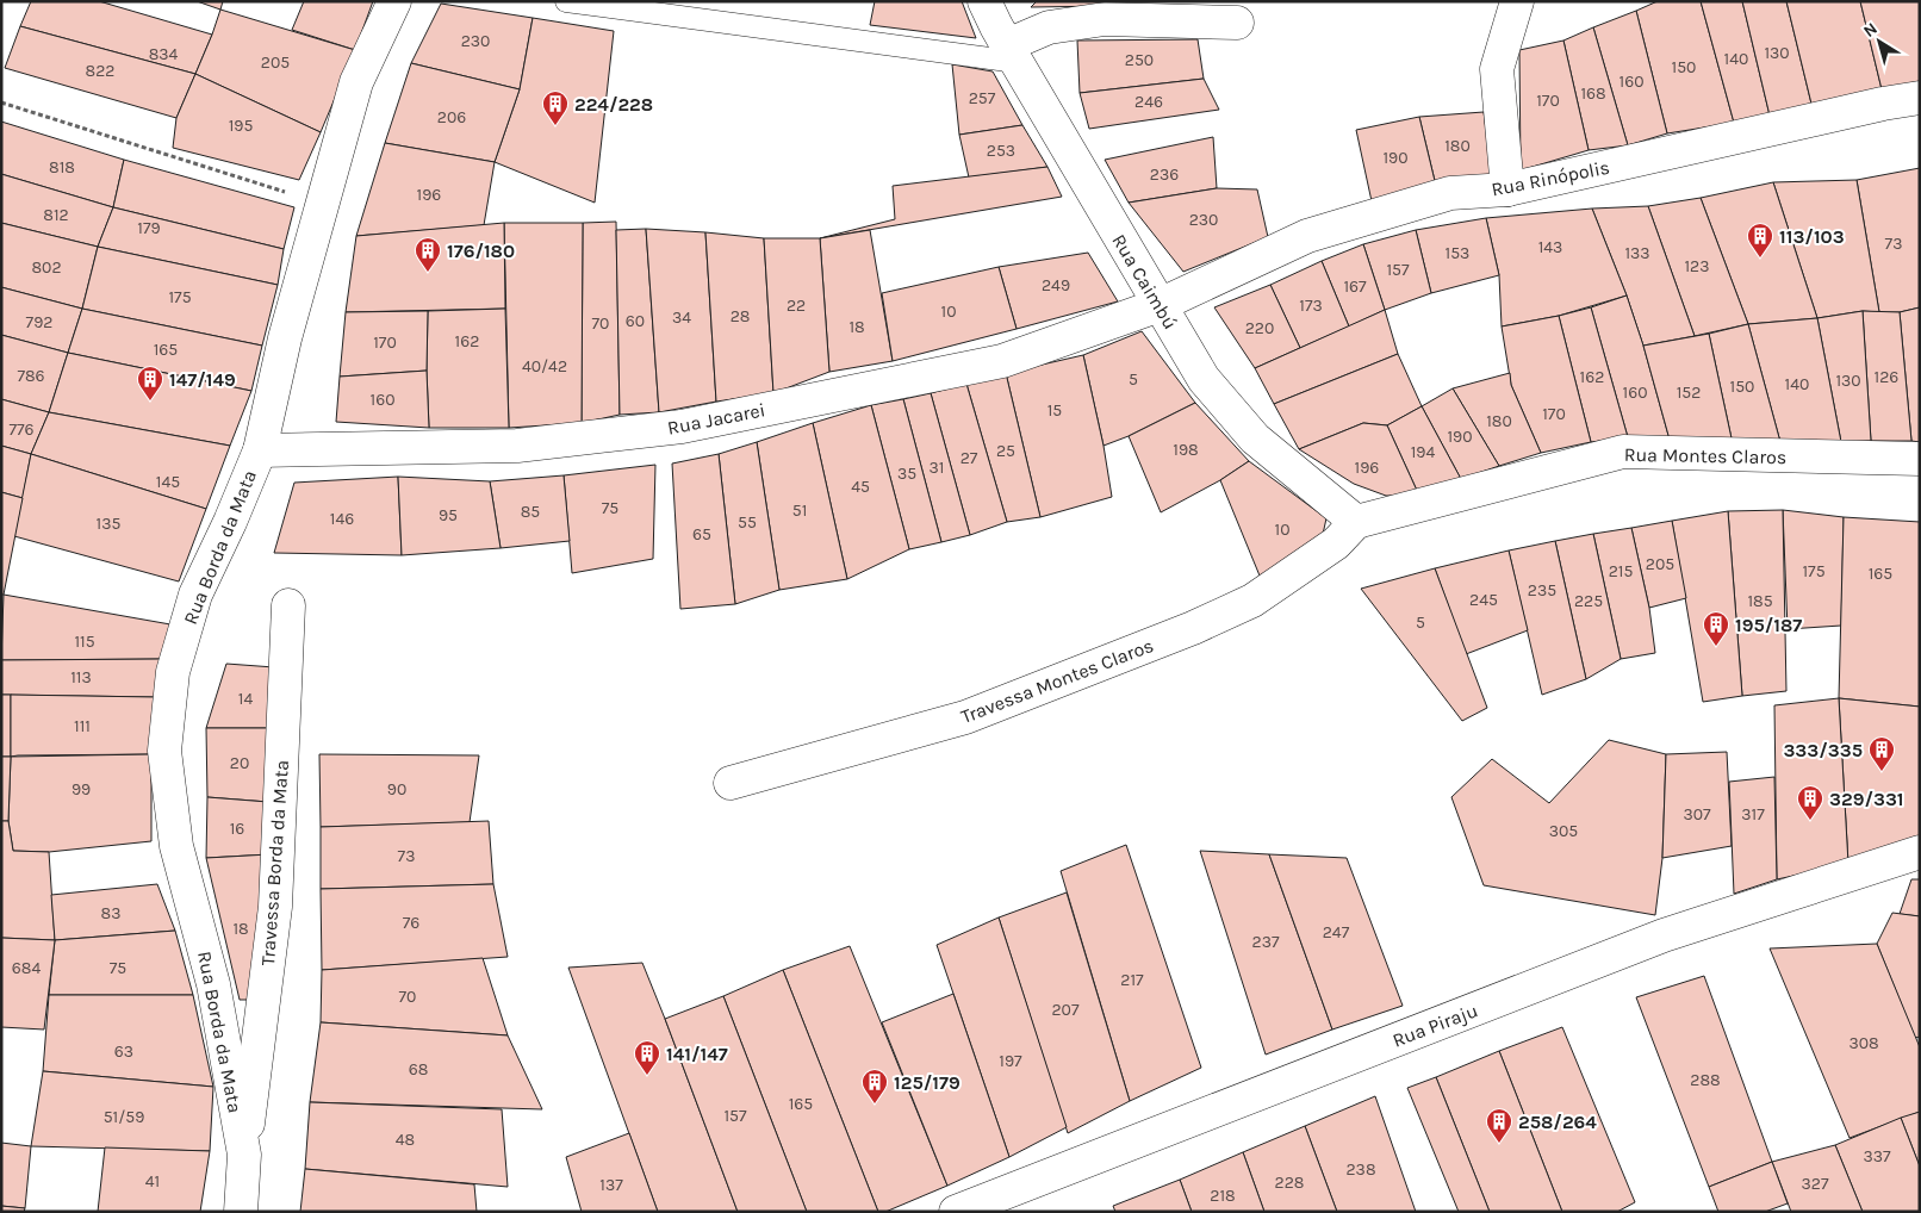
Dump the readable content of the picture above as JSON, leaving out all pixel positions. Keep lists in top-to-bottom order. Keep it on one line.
{"streets":{"street":["Rua Rinópolis","Rua Caimbú","Rua Jacarei","Rua Montes Claros","Rua Borda da Mata","Travessa Montes Claros","Travessa Borda da Mata","Rua Piraju"]},"crossings":[["Rua Rinópolis","Rua Caimbú"],["Rua Rinópolis","Rua Jacarei"],["Rua Caimbú","Rua Jacarei"],["Rua Caimbú","Rua Montes Claros"],["Rua Caimbú","Travessa Montes Claros"],["Rua Jacarei","Rua Borda da Mata"],["Rua Montes Claros","Travessa Montes Claros"],["Rua Borda da Mata","Travessa Borda da Mata"]],"places":{"building":["224/228","113/103","176/180","147/149","195/187","333/335","329/331","141/147","125/179","258/264"]},"house_numbers":["230","130","834","140","250","205","150","822","160","168","257","170","246","206","195","180","253","190","818","236","196","812","230","179","73","143","153","133","123","802","157","249","167","175","22","173","10","28","34","60","792","70","18","220","162","170","165","40/42","786","162","126","5","130","140","150","160","152","160","15","170","180","776","190","198","25","194","27","31","196","35","145","45","75","51","85","95","146","55","135","10","65","205","215","175","165","235","245","225","185","5","115","113","14","111","20","99","90","307","317","16","305","73","83","76","18","247","237","684","75","217","70","207","308","63","197","68","288","165","157","51/59","48","337","238","41","228","327","137","218"],"north":"top left"}
